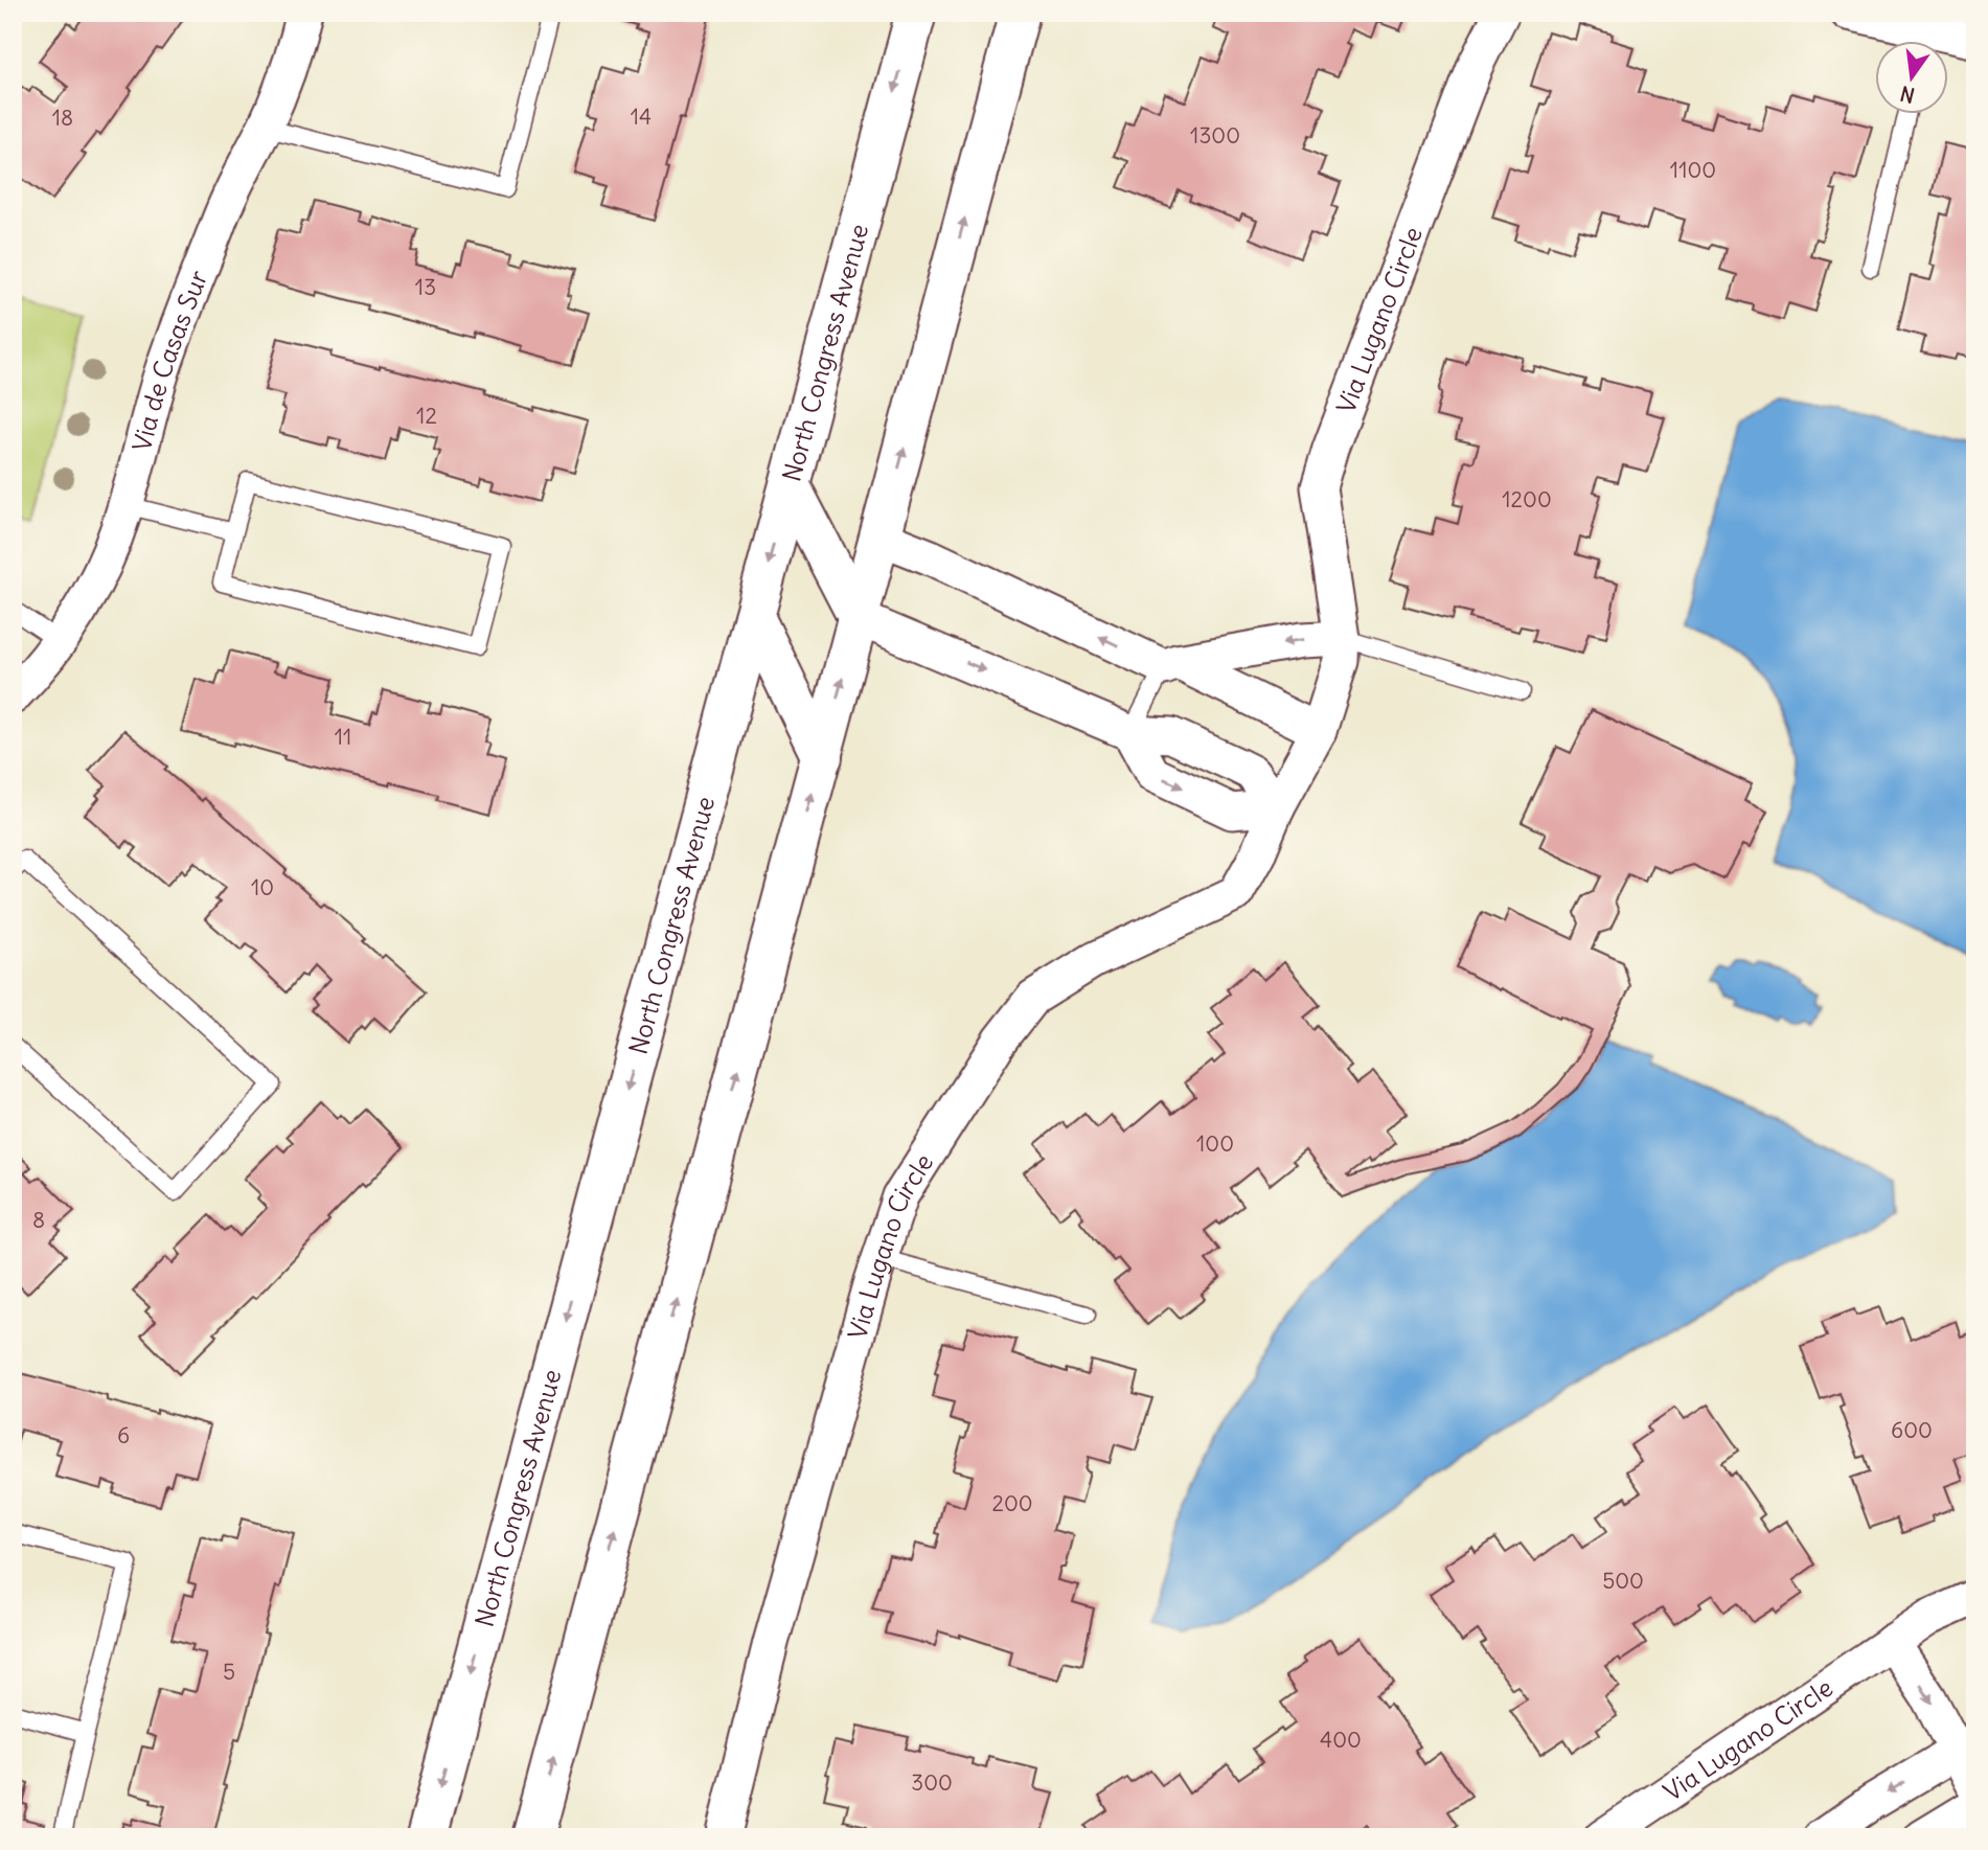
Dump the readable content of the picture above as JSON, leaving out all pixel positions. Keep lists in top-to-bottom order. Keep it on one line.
{"streets":{"main road":["North Congress Avenue"],"street":["Via Lugano Circle","Via de Casas Sur"]},"house_numbers":["14","18","1300","1100","13","12","1200","11","10","100","8","600","6","200","500","5","400","300"],"north":"bottom"}
